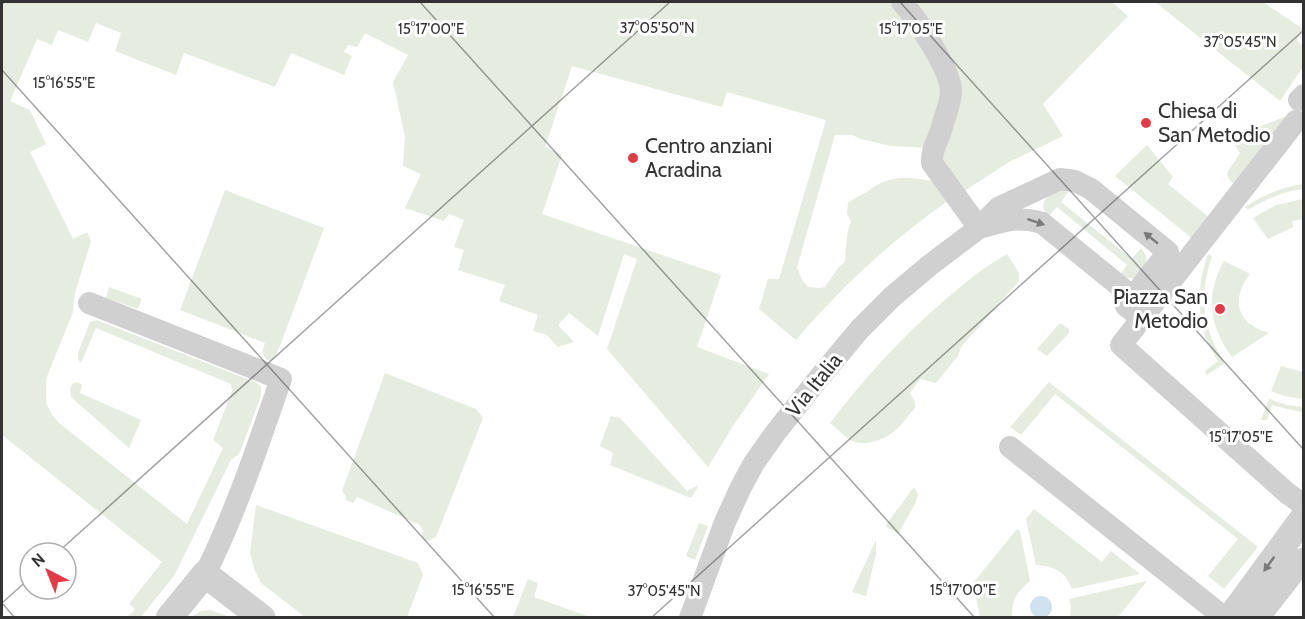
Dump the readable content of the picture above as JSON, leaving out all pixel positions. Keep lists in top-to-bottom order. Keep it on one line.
{"streets":{"street":["Via Italia"]},"places":["Chiesa di San Metodio","Centro anziani Acradina","Piazza San Metodio"],"north":"top left","coordinates":["37°05'50\"N","15°17'00\"E","15°17'05\"E","37°05'45\"N","15°16'55\"E"]}
